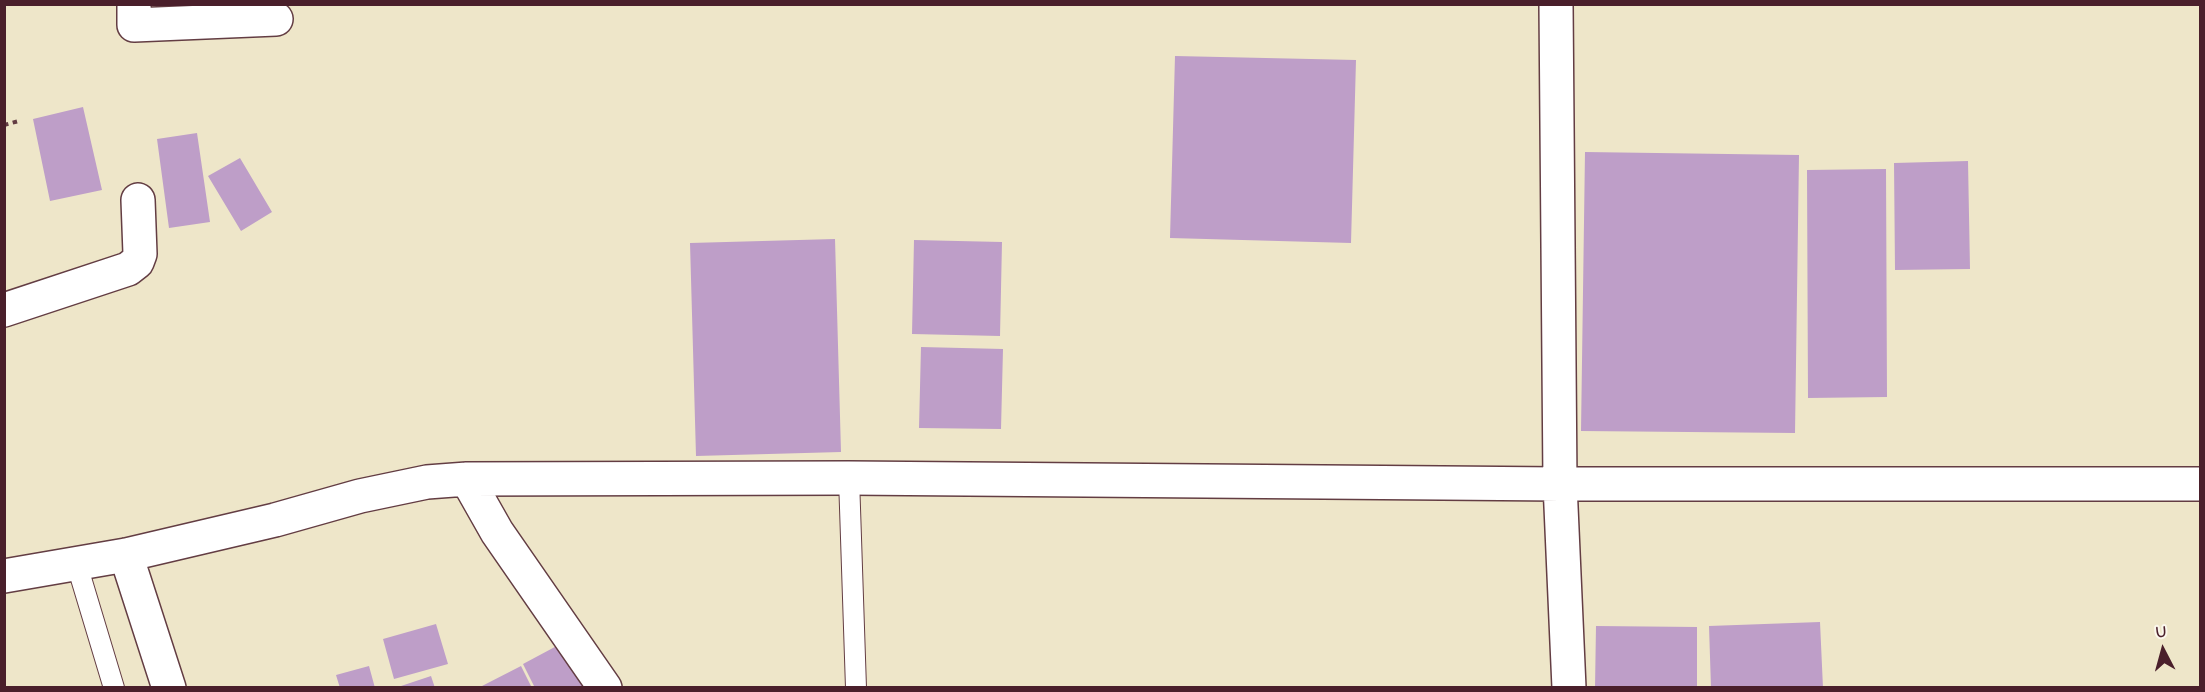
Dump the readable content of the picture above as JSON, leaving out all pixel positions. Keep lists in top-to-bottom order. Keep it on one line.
{"north":"top"}
